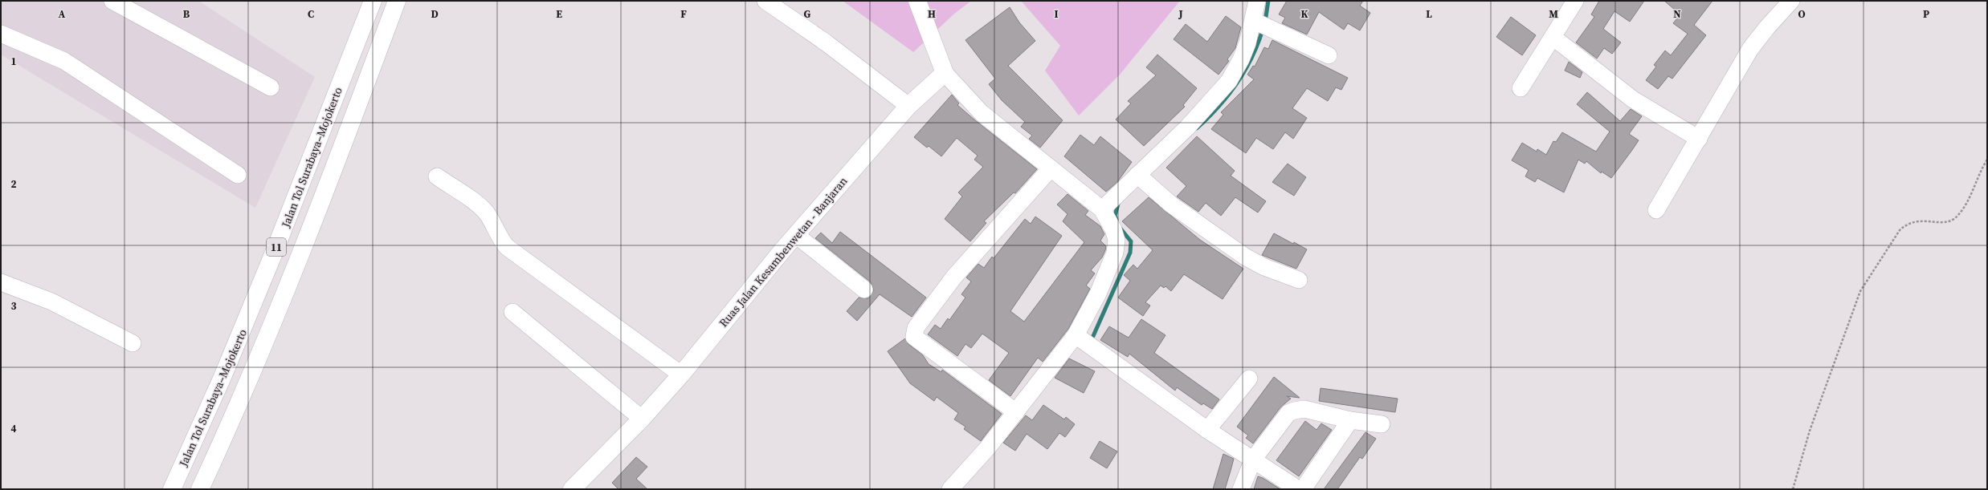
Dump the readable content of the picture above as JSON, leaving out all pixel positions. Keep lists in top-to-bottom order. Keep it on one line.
{"streets":{"main road":["Jalan Tol Surabaya–Mojokerto","11","Ruas Jalan Kesambenwetan - Banjaran"]},"grid":{"columns":["A","B","C","D","E","F","G","H","I","J","K","L","M","N","O","P"],"rows":["1","2","3","4"]}}
